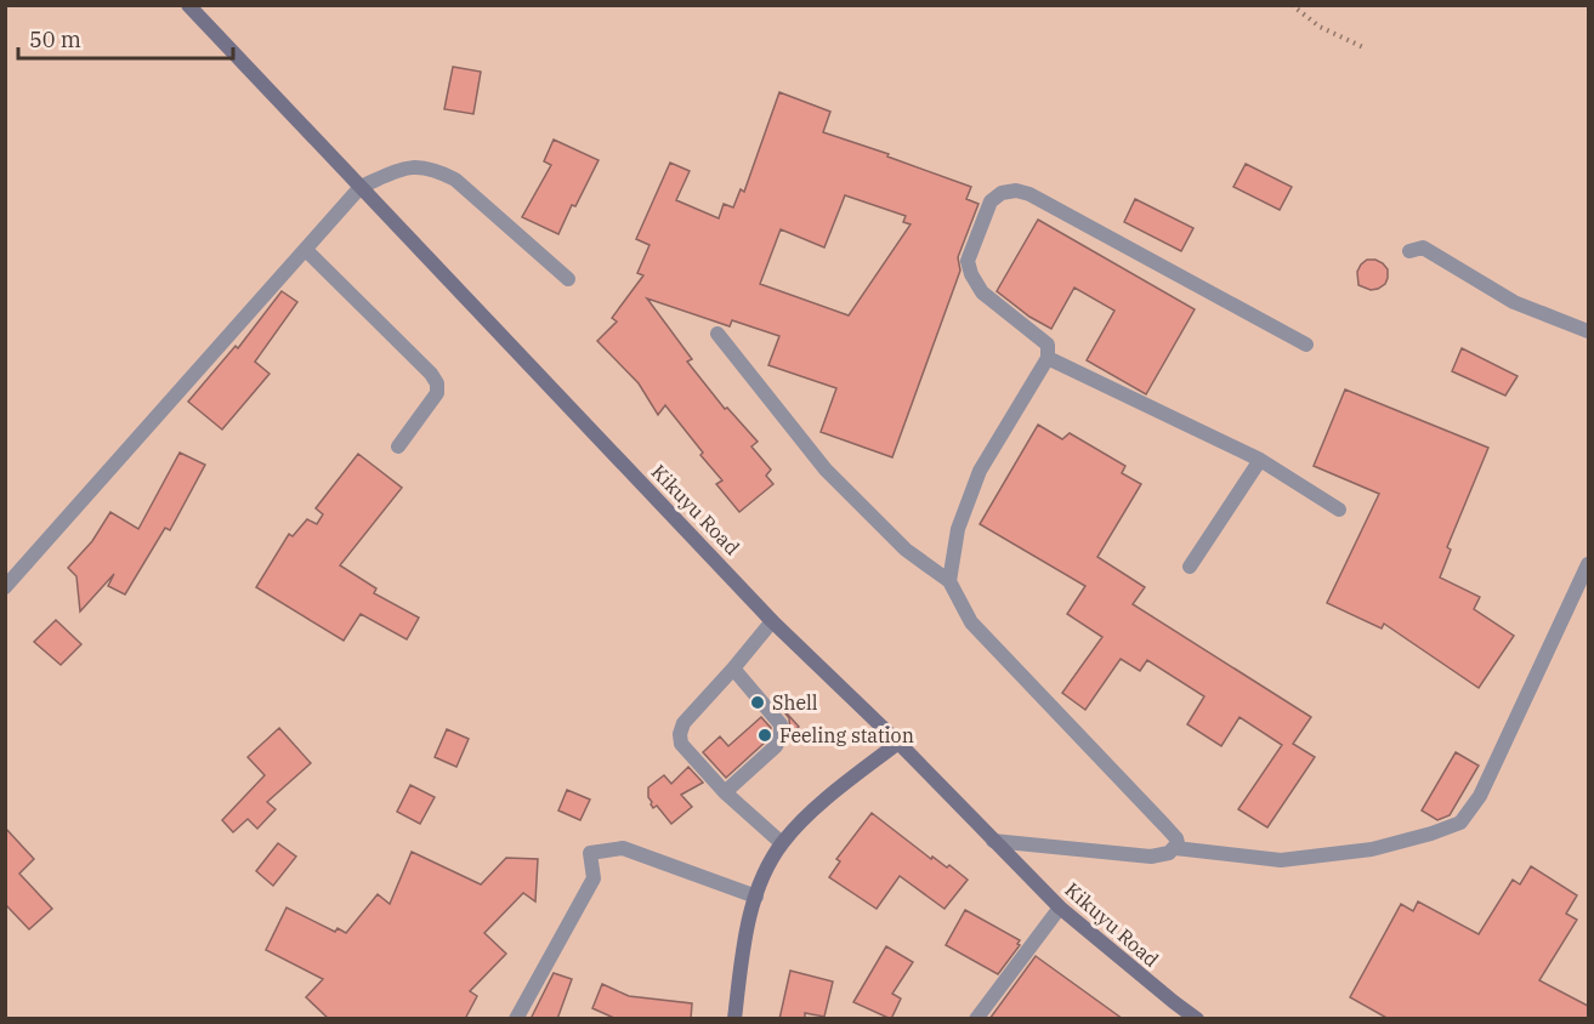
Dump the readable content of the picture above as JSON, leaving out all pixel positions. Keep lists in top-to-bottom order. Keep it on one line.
{"streets":{"main road":["Kikuyu Road"]},"places":["Shell","Feeling station"],"scale_bar":"50 m"}
